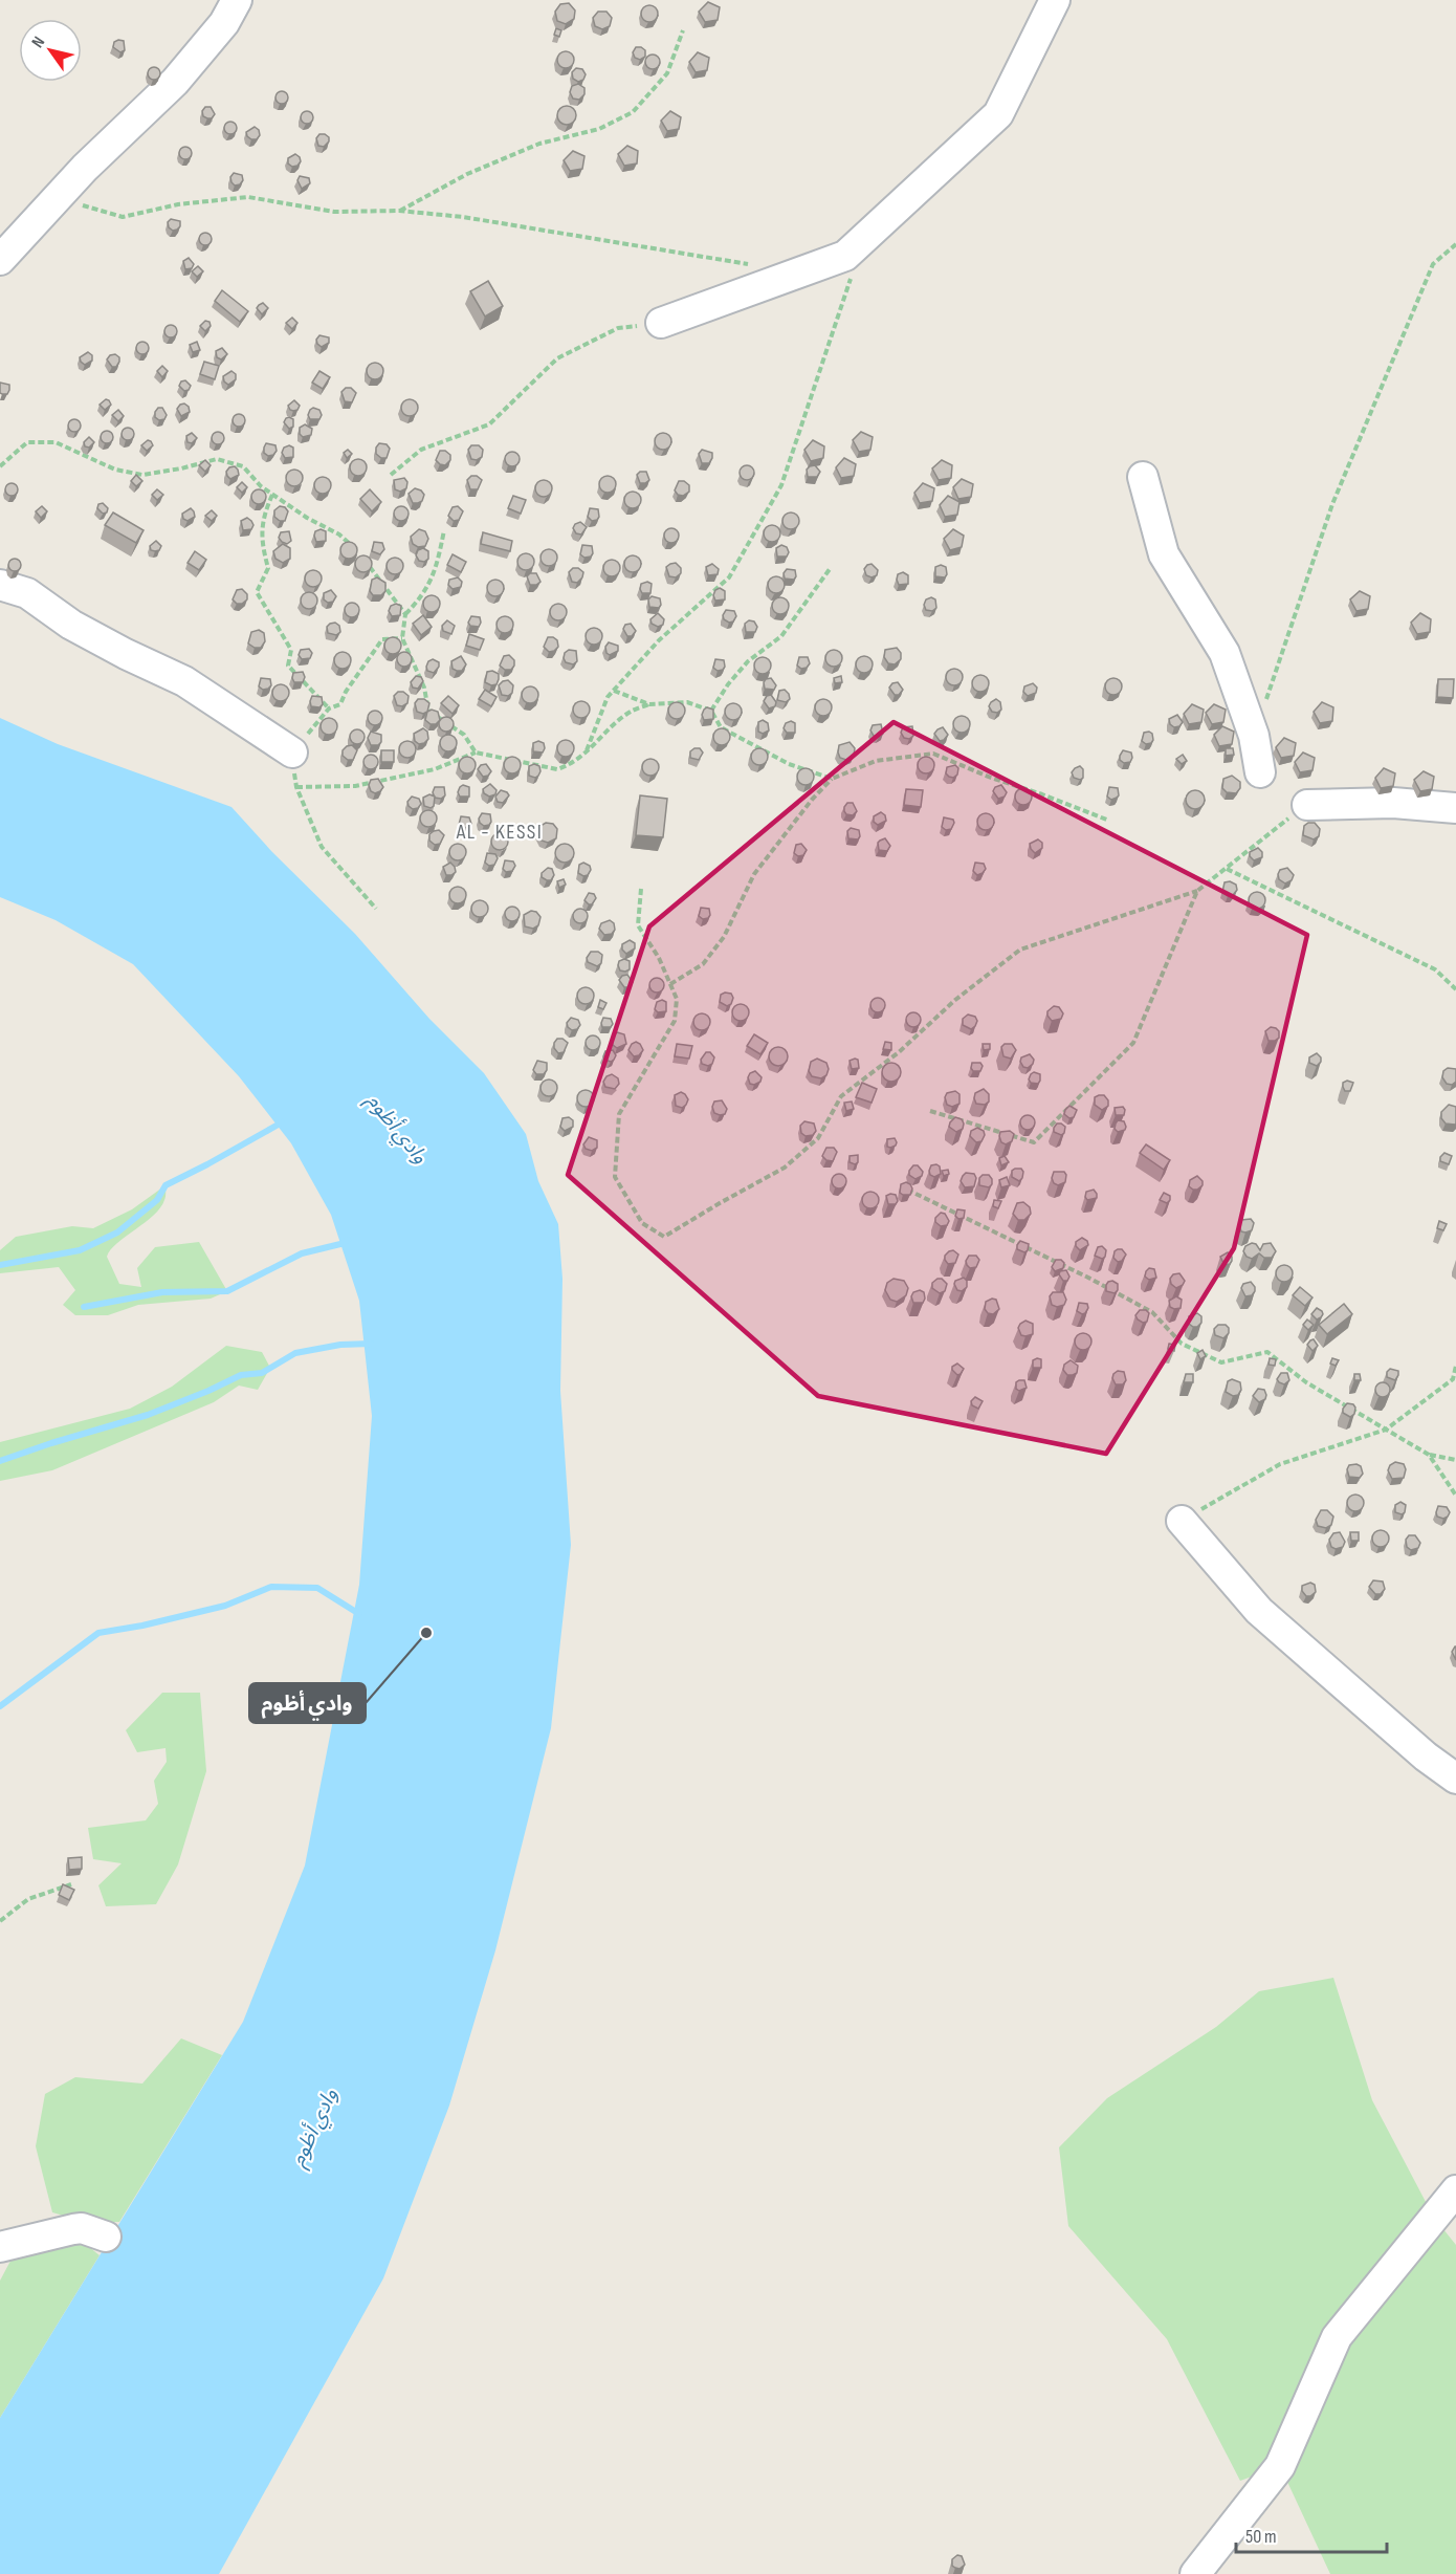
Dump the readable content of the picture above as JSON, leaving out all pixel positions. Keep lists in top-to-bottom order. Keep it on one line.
{"districts":["AL - KESSI"],"water":["وادي أظوم"],"places":["وادي أظوم"],"scale_bar":"50 m","north":"top left"}
